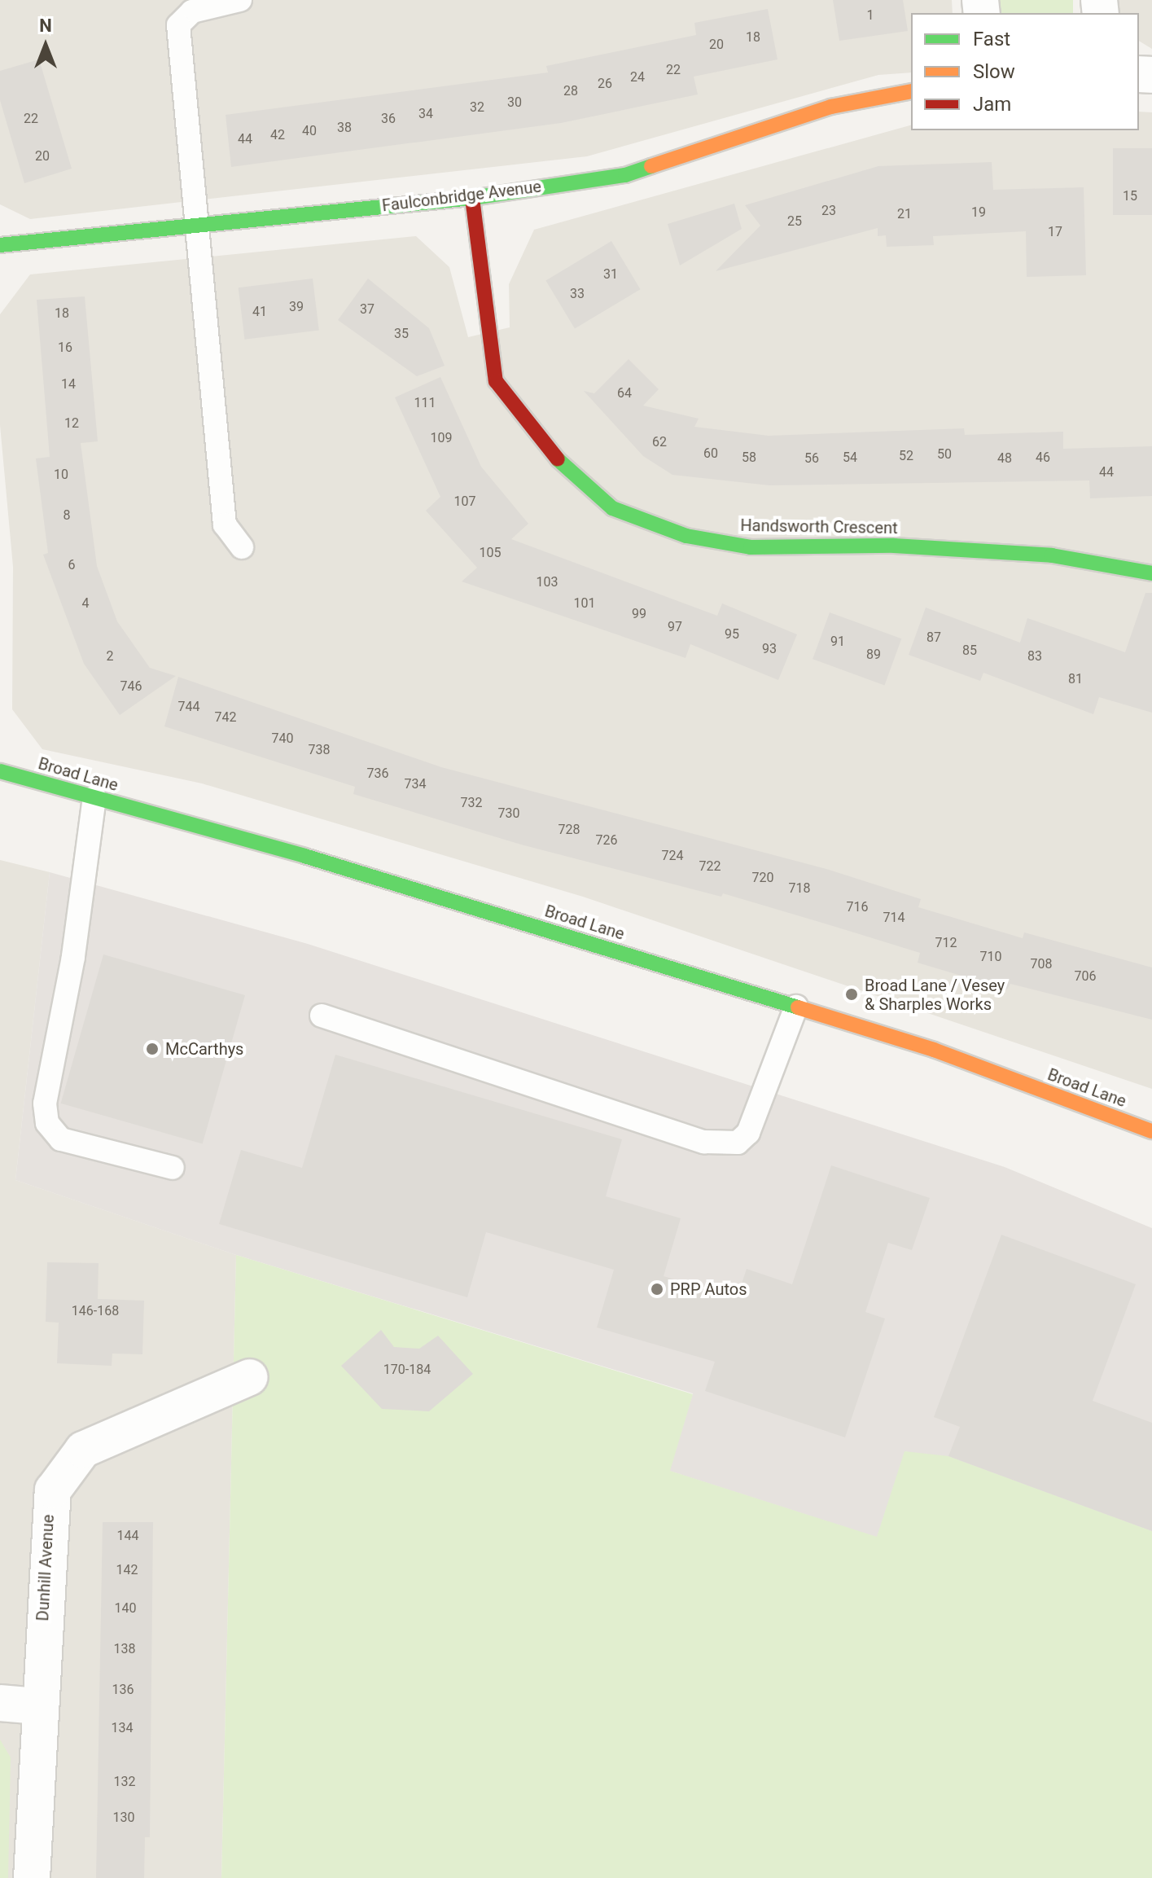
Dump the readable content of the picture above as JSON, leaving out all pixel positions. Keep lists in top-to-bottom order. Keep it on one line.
{"streets":{"street":["Faulconbridge Avenue","Handsworth Crescent","Broad Lane","Dunhill Avenue"]},"crossings":[["Faulconbridge Avenue","Handsworth Crescent"]],"places":["Broad Lane / Vesey & Sharples Works","McCarthys","PRP Autos"],"house_numbers":["1","18","20","22","24","26","28","30","32","34","22","36","38","40","42","44","20","15","23","19","21","25","17","31","33","39","37","41","18","35","16","14","64","111","12","109","62","60","50","52","58","54","46","56","48","44","10","107","8","105","6","103","4","101","99","97","95","87","91","93","85","89","2","83","81","746","744","742","740","738","736","734","732","730","728","726","724","722","720","718","716","714","712","710","708","706","146-168","170-184","144","142","140","138","136","134","132","130"],"legend":["Fast","Slow","Jam"],"north":"top"}
